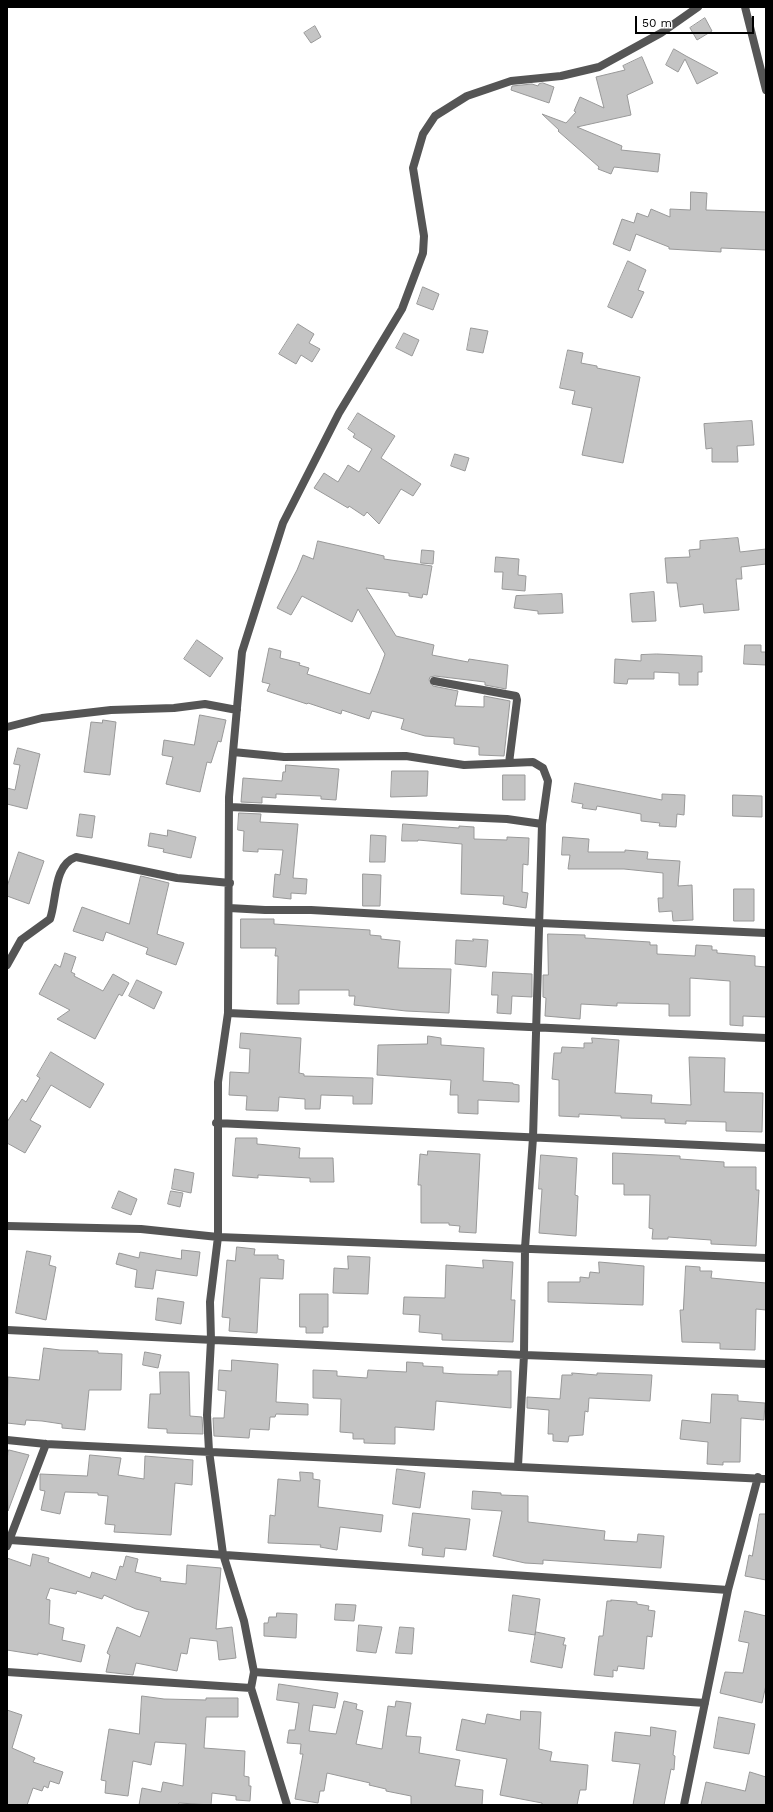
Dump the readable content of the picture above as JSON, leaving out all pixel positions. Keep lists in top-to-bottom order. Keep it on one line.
{"scale_bar":"50 m"}
